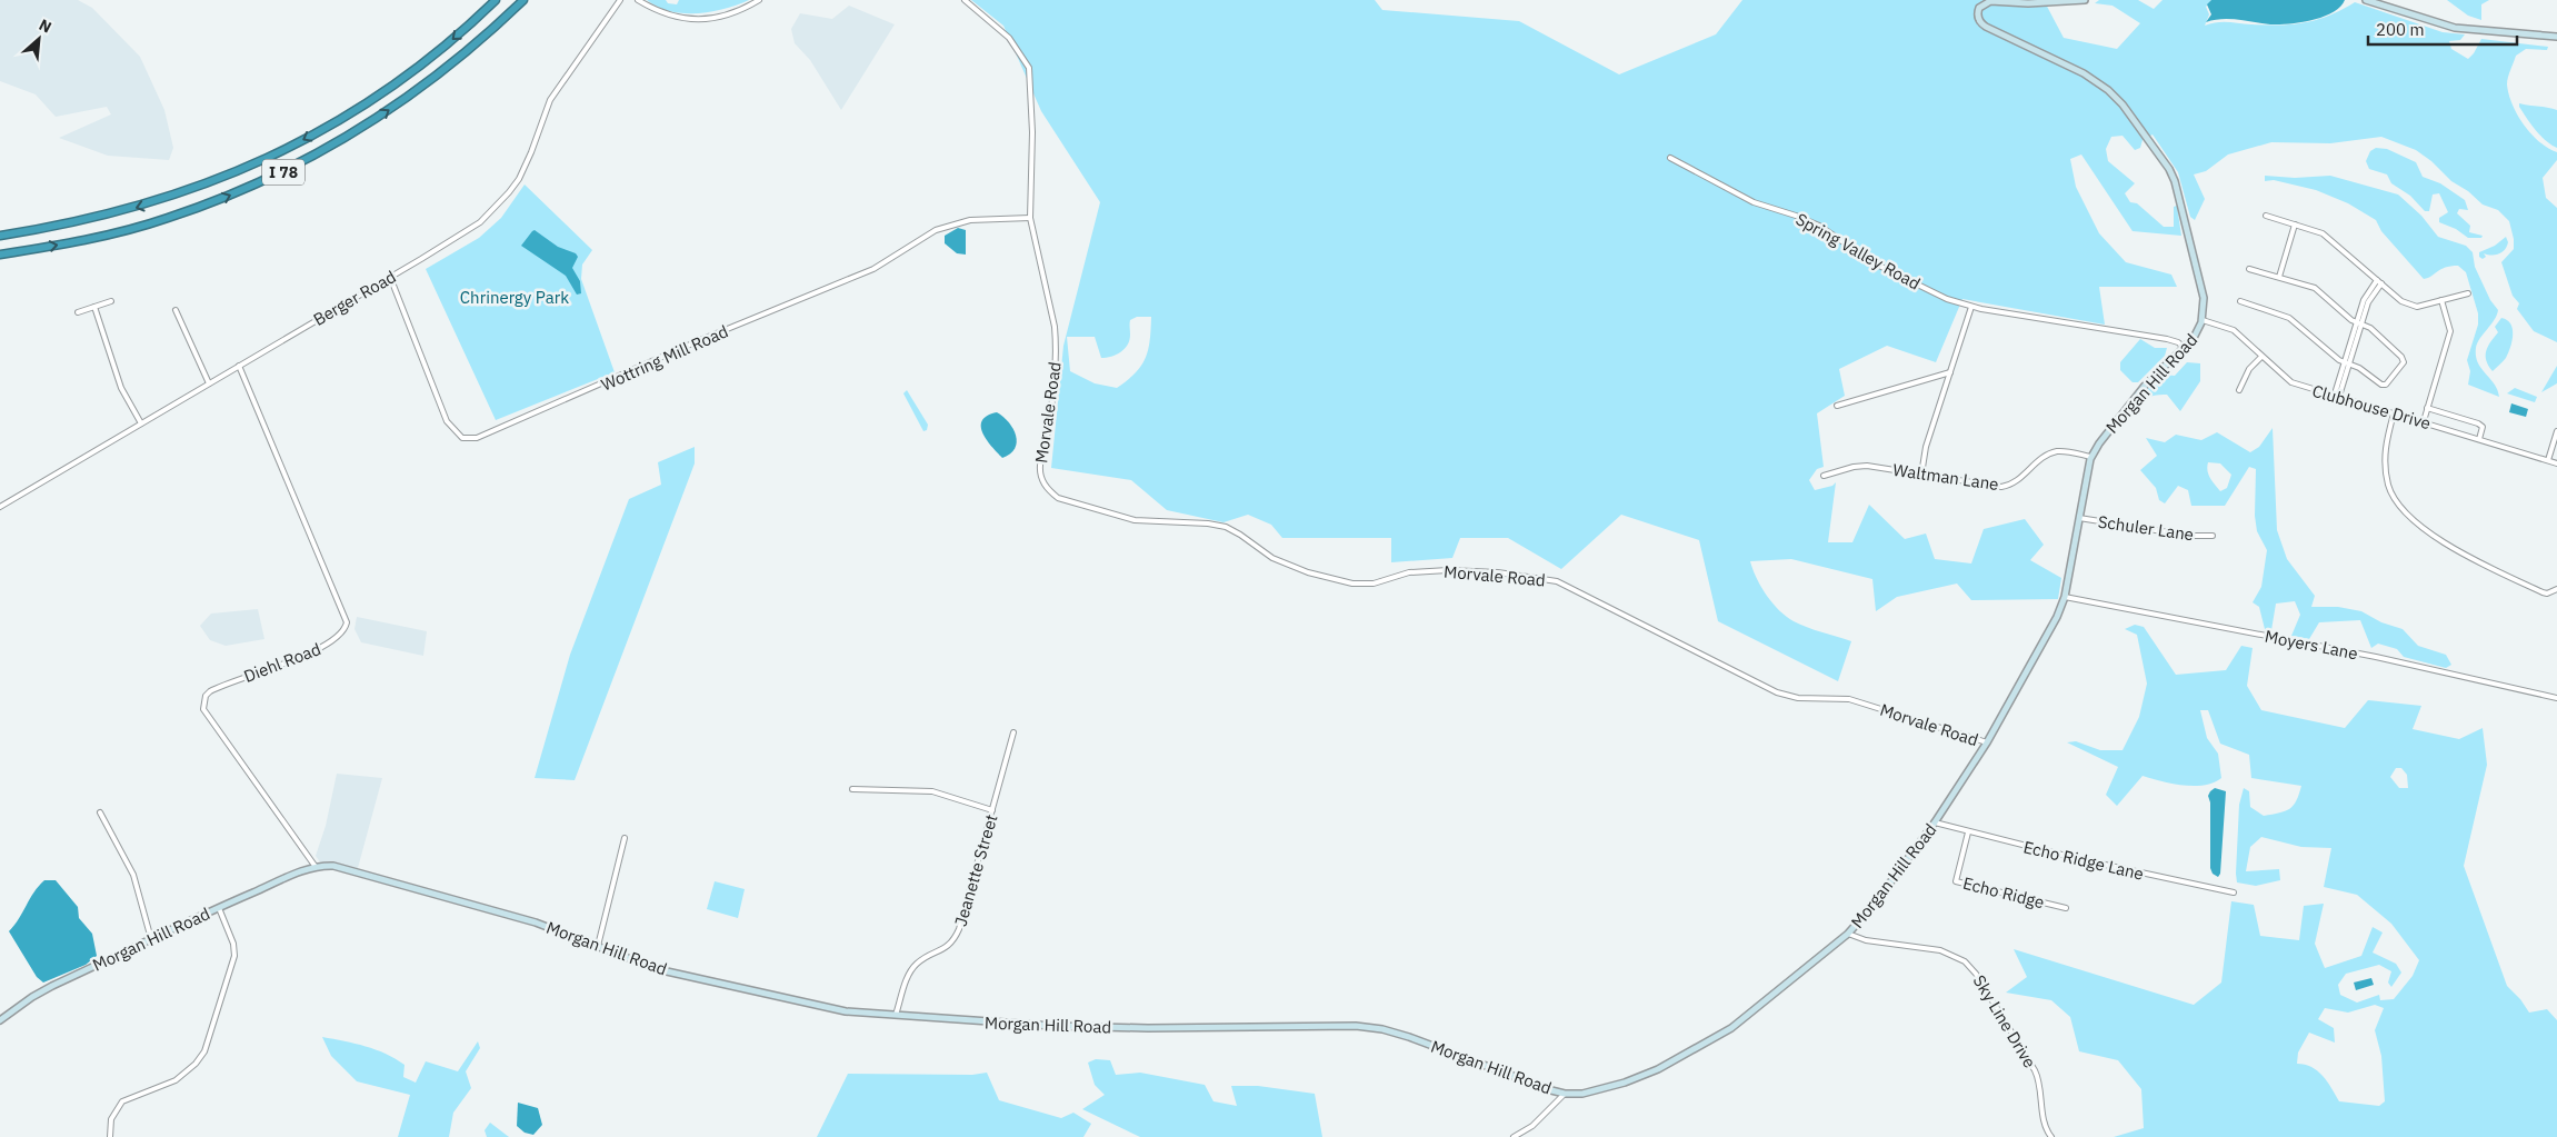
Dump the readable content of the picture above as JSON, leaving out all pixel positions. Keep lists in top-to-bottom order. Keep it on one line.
{"streets":{"highway":["I 78"],"main road":["Morgan Hill Road"],"street":["Spring Valley Road","Berger Road","Wottring Mill Road","Clubhouse Drive","Morvale Road","Waltman Lane","Schuler Lane","Moyers Lane","Diehl Road","Echo Ridge Lane","Jeanette Street","Echo Ridge","Sky Line Drive"]},"crossings":[["Spring Valley Road","Morgan Hill Road"],["Berger Road","Wottring Mill Road"],["Berger Road","Diehl Road"],["Wottring Mill Road","Morvale Road"],["Morgan Hill Road","Clubhouse Drive"],["Morgan Hill Road","Morvale Road"],["Morgan Hill Road","Waltman Lane"],["Morgan Hill Road","Schuler Lane"],["Morgan Hill Road","Moyers Lane"],["Morgan Hill Road","Diehl Road"],["Morgan Hill Road","Echo Ridge Lane"],["Morgan Hill Road","Jeanette Street"],["Morgan Hill Road","Sky Line Drive"],["Echo Ridge Lane","Echo Ridge"]],"parks":["Chrinergy Park"],"scale_bar":"200 m","north":"top right"}
